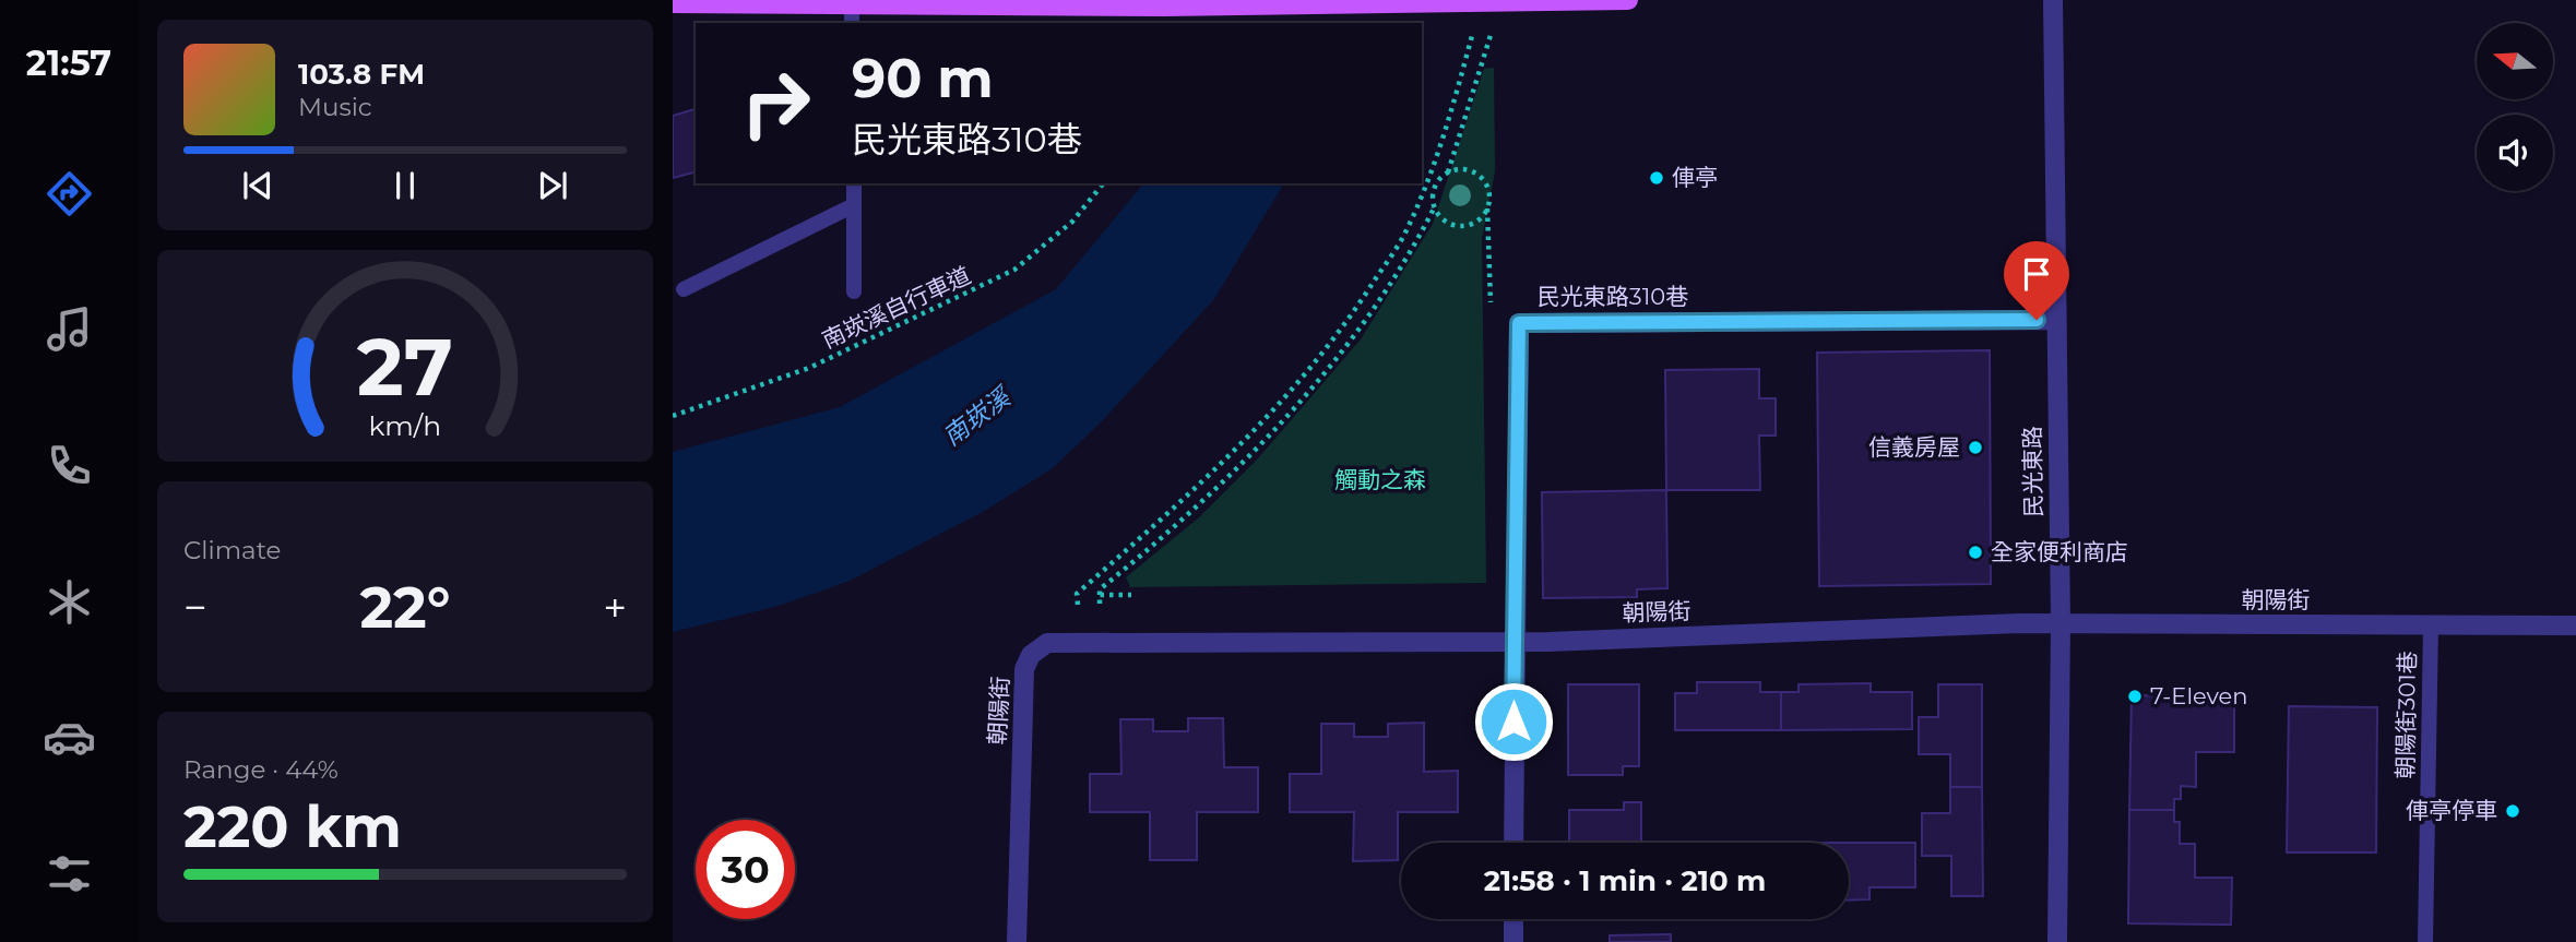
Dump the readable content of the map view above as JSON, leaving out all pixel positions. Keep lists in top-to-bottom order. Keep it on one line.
{"streets":{"street":["民光東路310巷","民光東路","朝陽街"],"lane":["朝陽街301巷"],"path":["南崁溪自行車道"]},"crossings":[["民光東路310巷","民光東路"],["民光東路310巷","朝陽街"],["民光東路","朝陽街"],["朝陽街","朝陽街301巷"]],"water":["南崁溪"],"parks":["觸動之森"],"places":["俥亭","信義房屋","全家便利商店","7-Eleven","俥亭停車"],"north":"left","page":{"tabs":"21:57","turn":["90 m","民光東路310巷"],"song":["103.8 FM","Music"],"tile":["Climate",["Range · 44%","220 km"]],"heat":["−","22°","+"],"limit":"30","trip":"21:58 · 1 min · 210 m","gauge":["27","km/h"]}}
